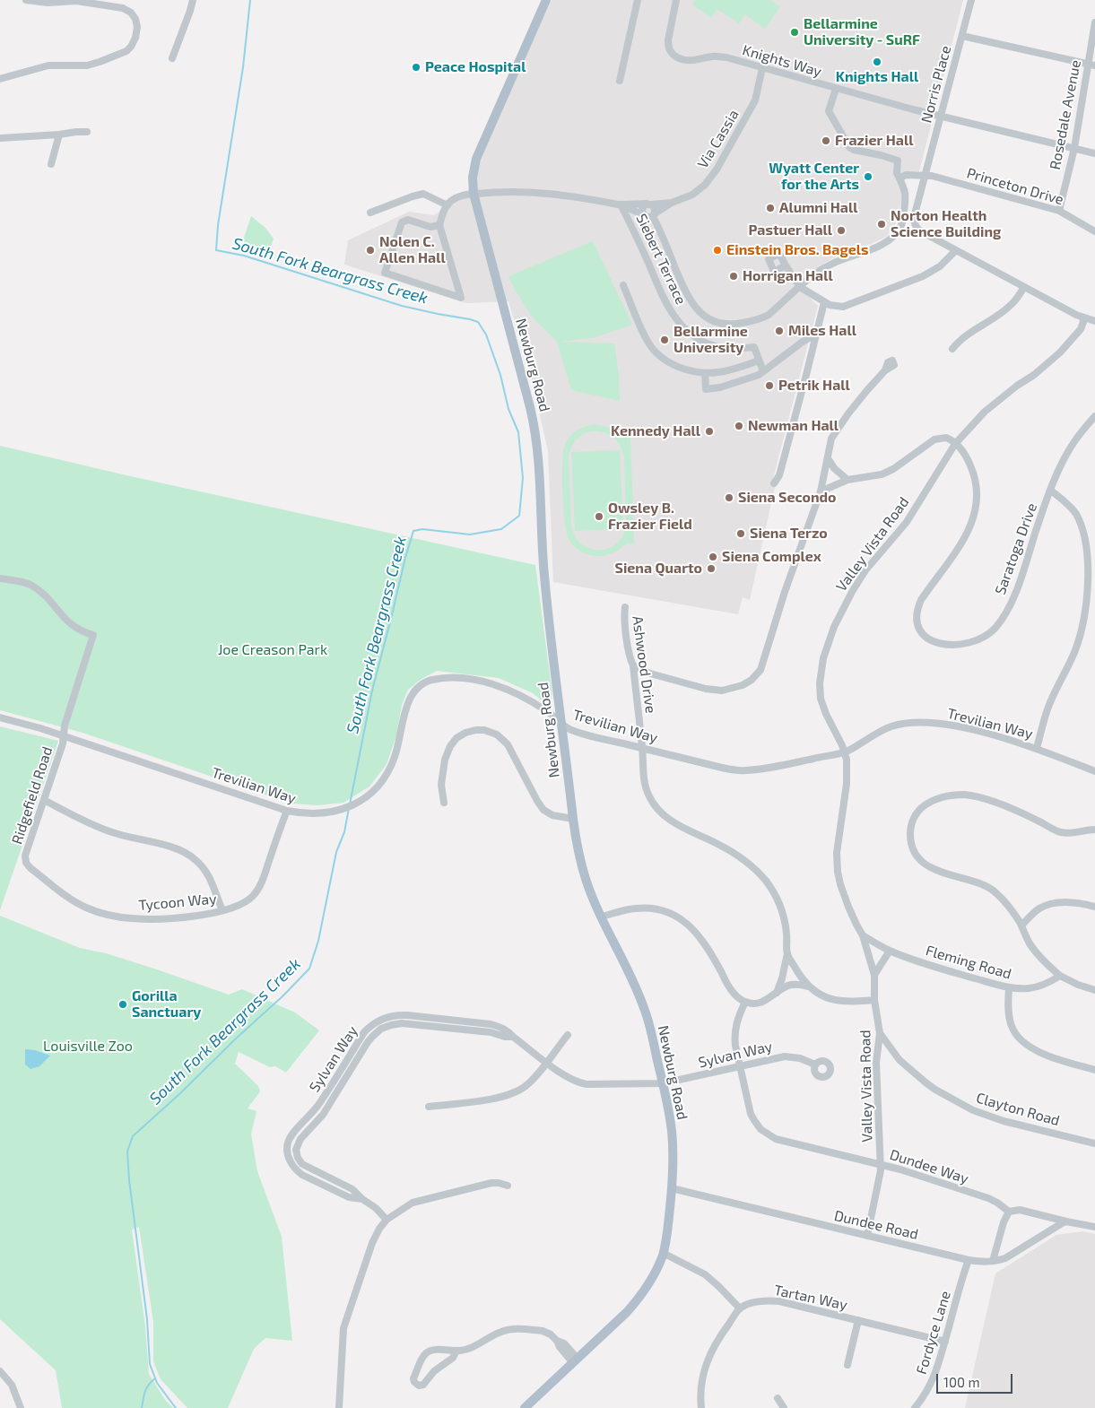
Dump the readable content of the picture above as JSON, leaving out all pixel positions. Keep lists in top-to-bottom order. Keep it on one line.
{"streets":{"main road":["Newburg Road"],"street":["Knights Way","Norris Place","Rosedale Avenue","Via Cassia","Princeton Drive","Siebert Terrace","Valley Vista Road","Saratoga Drive","Ashwood Drive","Trevilian Way","Ridgefield Road","Tycoon Way","Fleming Road","Sylvan Way","Clayton Road","Dundee Way","Dundee Road","Tartan Way","Fordyce Lane"]},"crossings":[["Knights Way","Norris Place"],["Knights Way","Rosedale Avenue"],["Knights Way","Via Cassia"],["Norris Place","Princeton Drive"],["Rosedale Avenue","Princeton Drive"],["Via Cassia","Siebert Terrace"],["Newburg Road","Trevilian Way"],["Newburg Road","Sylvan Way"],["Newburg Road","Dundee Road"],["Valley Vista Road","Saratoga Drive"],["Valley Vista Road","Ashwood Drive"],["Valley Vista Road","Trevilian Way"],["Valley Vista Road","Fleming Road"],["Valley Vista Road","Clayton Road"],["Valley Vista Road","Dundee Way"],["Valley Vista Road","Dundee Road"],["Ashwood Drive","Trevilian Way"],["Trevilian Way","Ridgefield Road"],["Trevilian Way","Tycoon Way"],["Ridgefield Road","Tycoon Way"],["Sylvan Way","Dundee Way"],["Dundee Road","Fordyce Lane"],["Tartan Way","Fordyce Lane"]],"water":["South Fork Beargrass Creek"],"parks":["Joe Creason Park","Louisville Zoo"],"places":["Bellarmine University - SuRF","Knights Hall","Peace Hospital","Frazier Hall","Wyatt Center for the Arts","Alumni Hall","Norton Health Science Building","Pastuer Hall","Nolen C. Allen Hall","Einstein Bros. Bagels","Horrigan Hall","Miles Hall","Bellarmine University","Petrik Hall","Newman Hall","Kennedy Hall","Siena Secondo","Owsley B. Frazier Field","Siena Terzo","Siena Complex","Siena Quarto","Gorilla Sanctuary"],"scale_bar":"100 m"}
